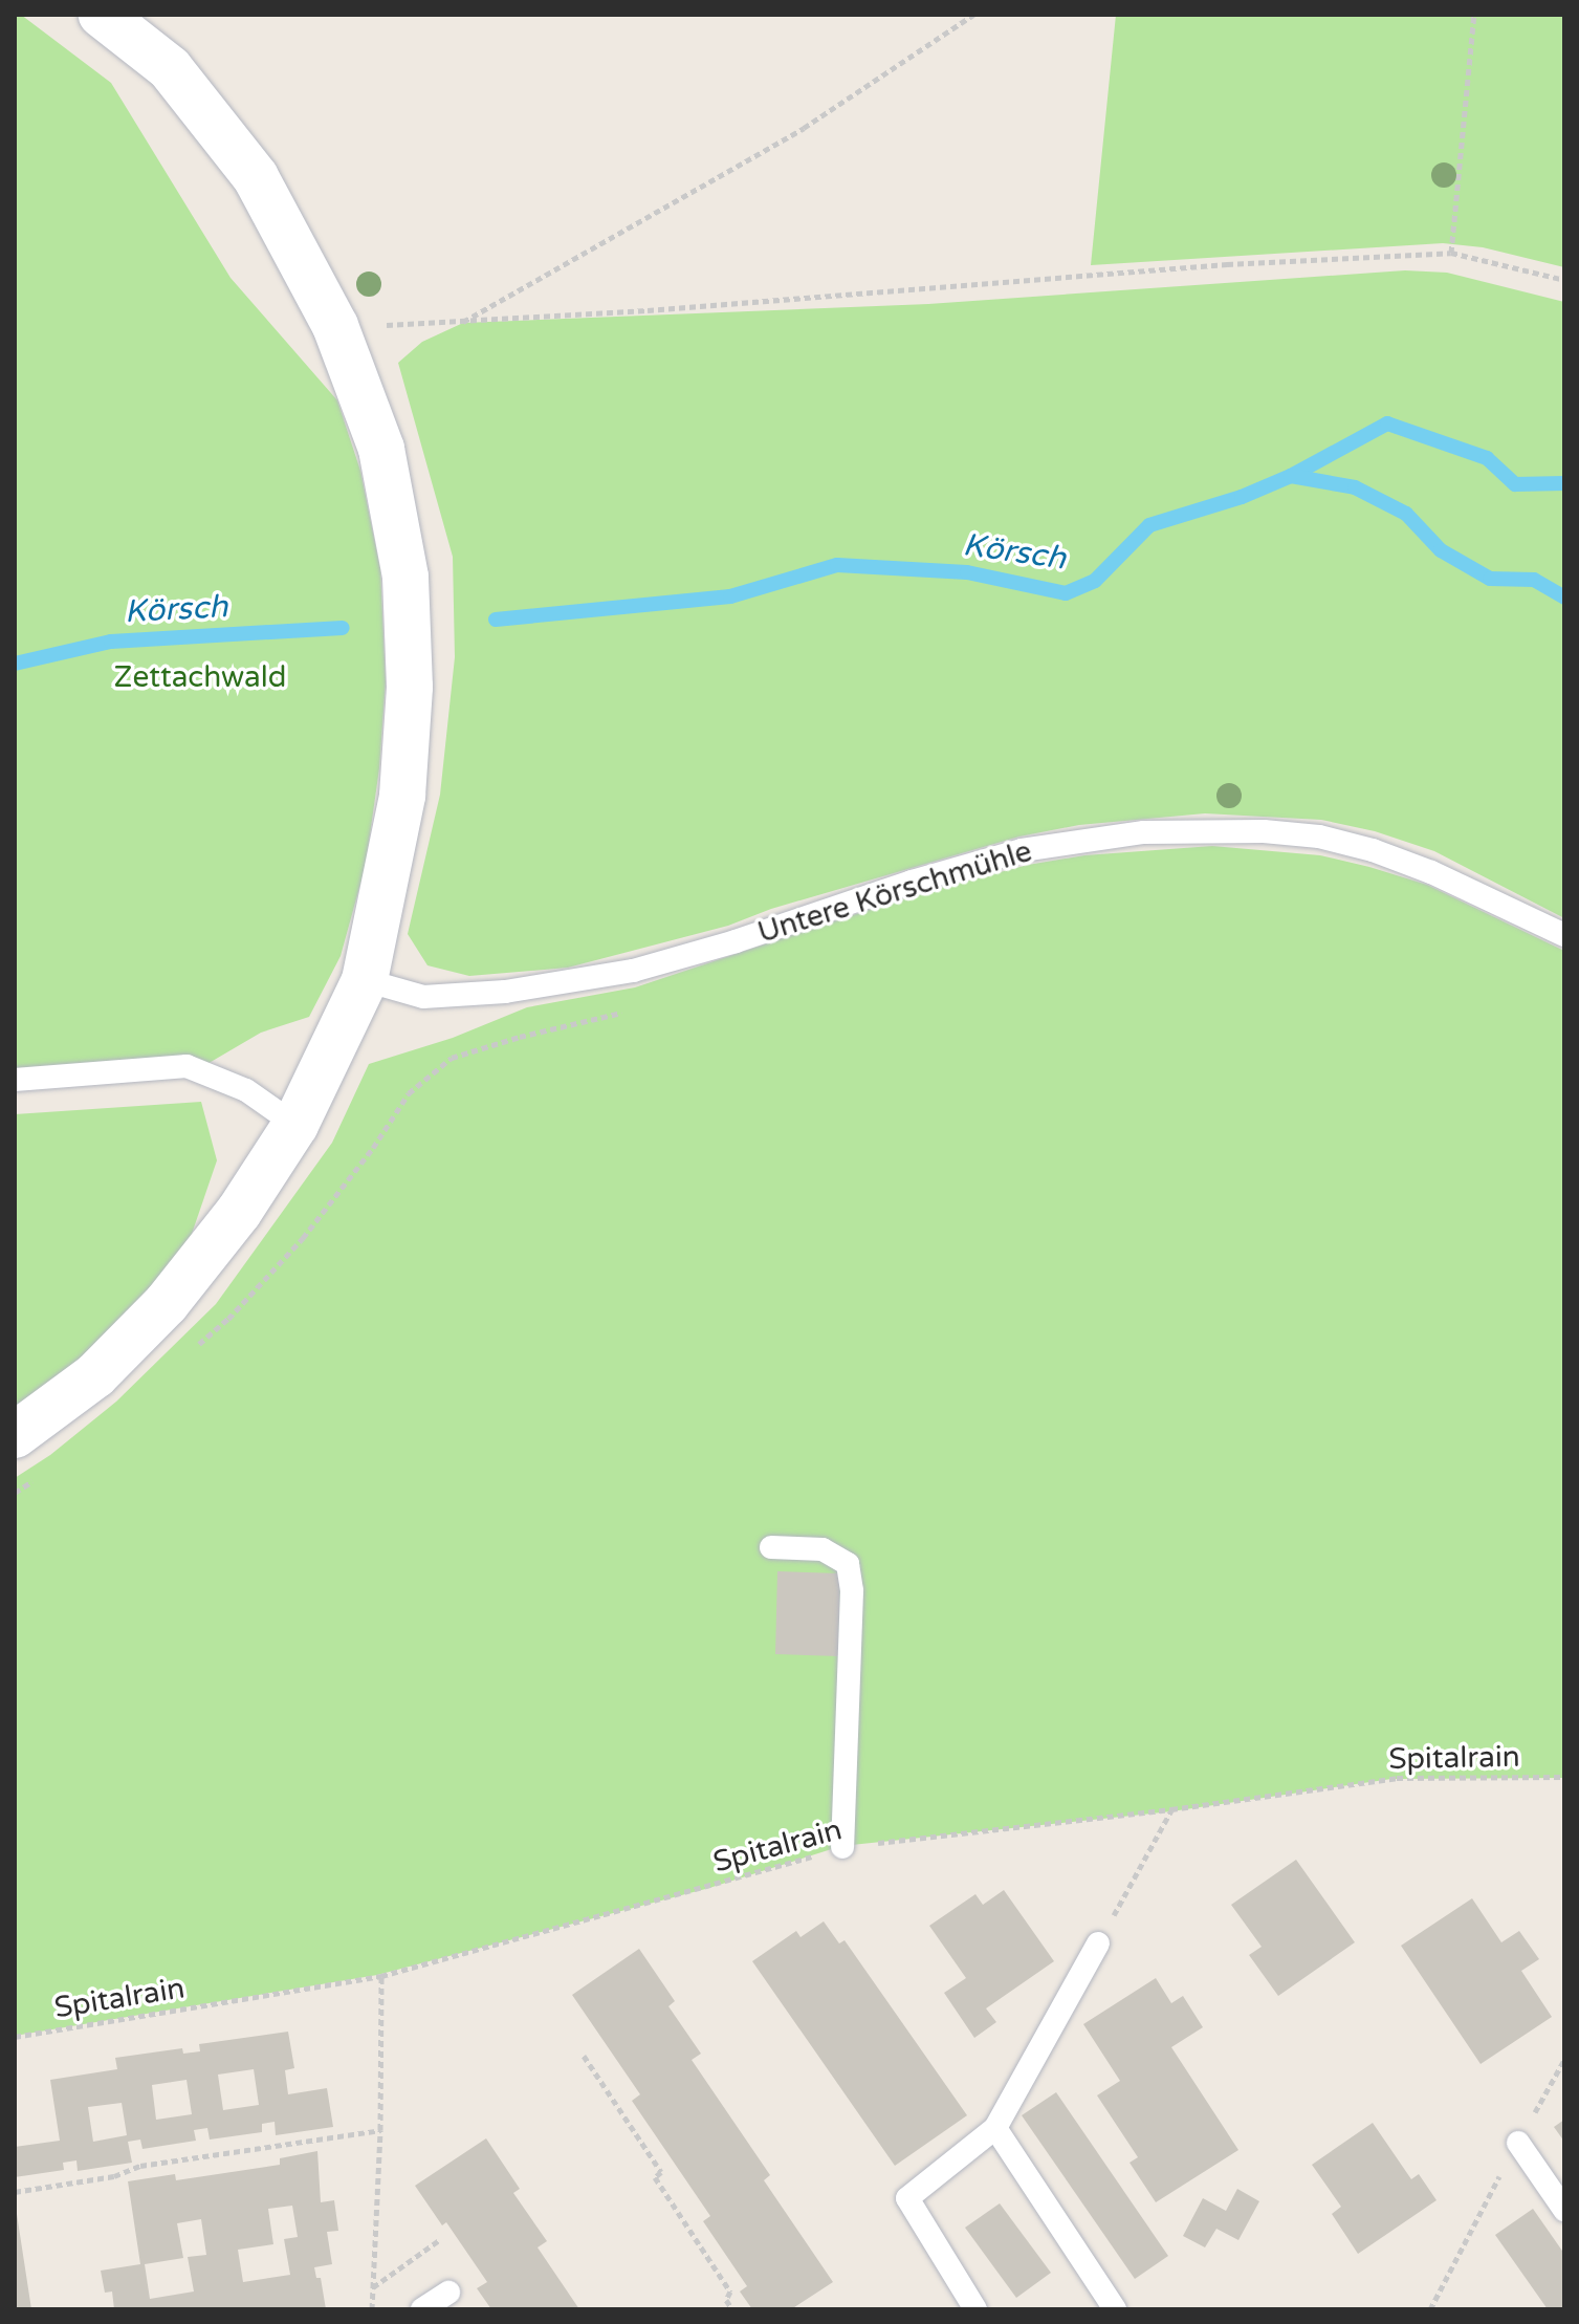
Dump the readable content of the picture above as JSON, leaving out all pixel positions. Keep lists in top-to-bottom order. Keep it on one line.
{"streets":{"lane":["Untere Körschmühle"],"path":["Spitalrain"]},"water":["Körsch"],"parks":["Zettachwald"]}
